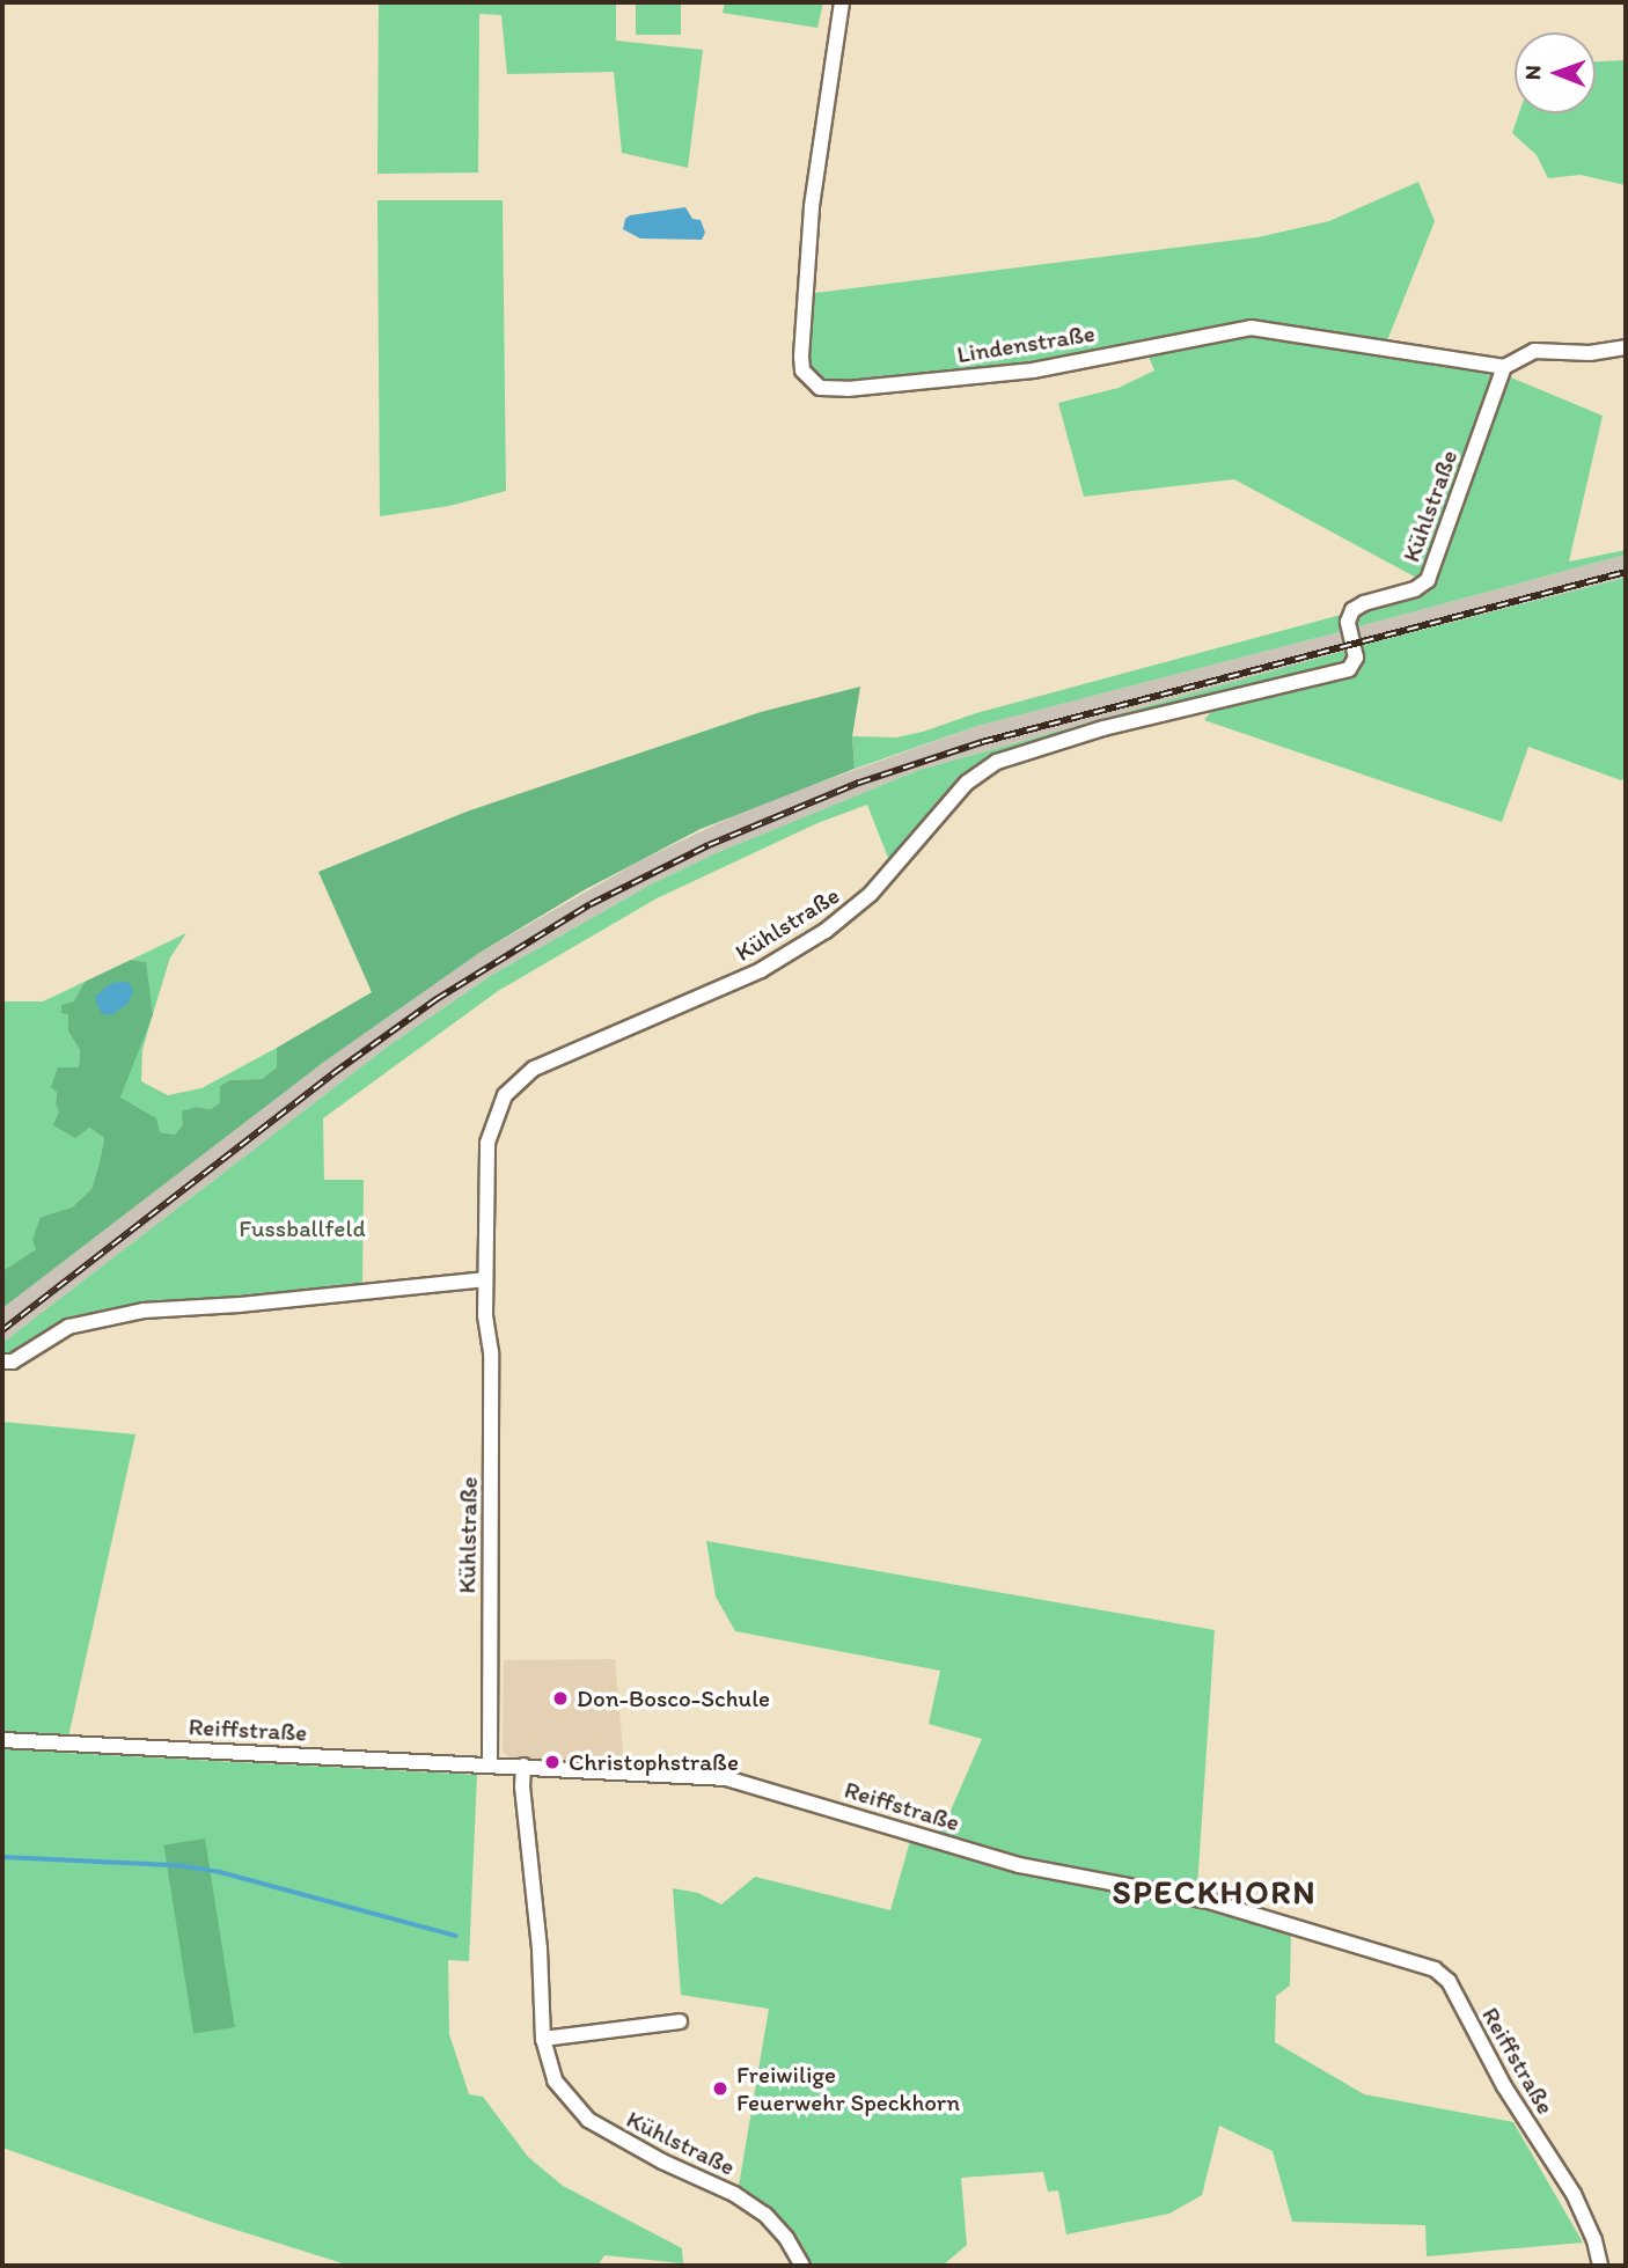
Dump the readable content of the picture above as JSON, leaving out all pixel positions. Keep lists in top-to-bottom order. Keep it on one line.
{"streets":{"street":["Lindenstraße","Kühlstraße","Reiffstraße"]},"crossings":[["Lindenstraße","Kühlstraße"],["Kühlstraße","Reiffstraße"]],"districts":["SPECKHORN"],"parks":["Fussballfeld"],"places":["Don-Bosco-Schule","Christophstraße","Freiwilige Feuerwehr Speckhorn"],"north":"left"}
